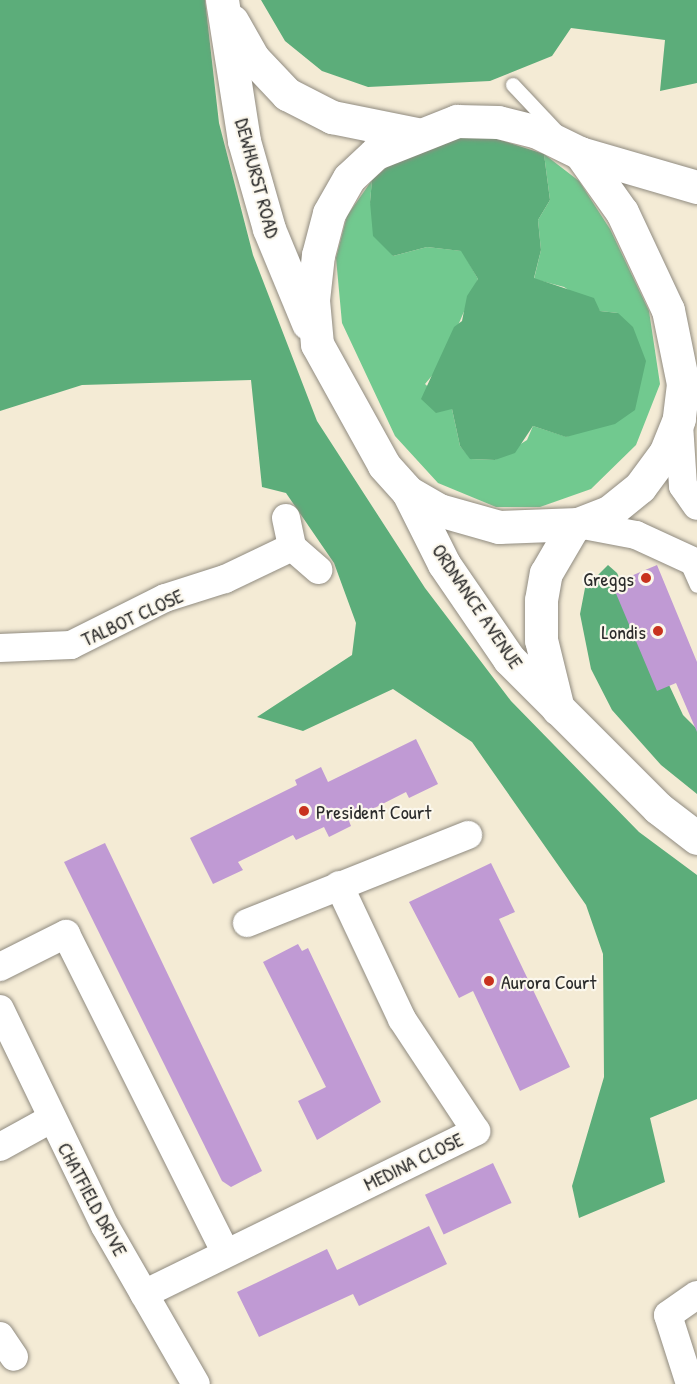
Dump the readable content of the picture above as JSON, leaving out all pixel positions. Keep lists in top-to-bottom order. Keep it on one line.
{"streets":{"street":["DEWHURST ROAD","ORDNANCE AVENUE","TALBOT CLOSE","MEDINA CLOSE","CHATFIELD DRIVE"]},"crossings":[["DEWHURST ROAD","ORDNANCE AVENUE"],["MEDINA CLOSE","CHATFIELD DRIVE"]],"places":["Greggs","Londis","President Court","Aurora Court"]}
